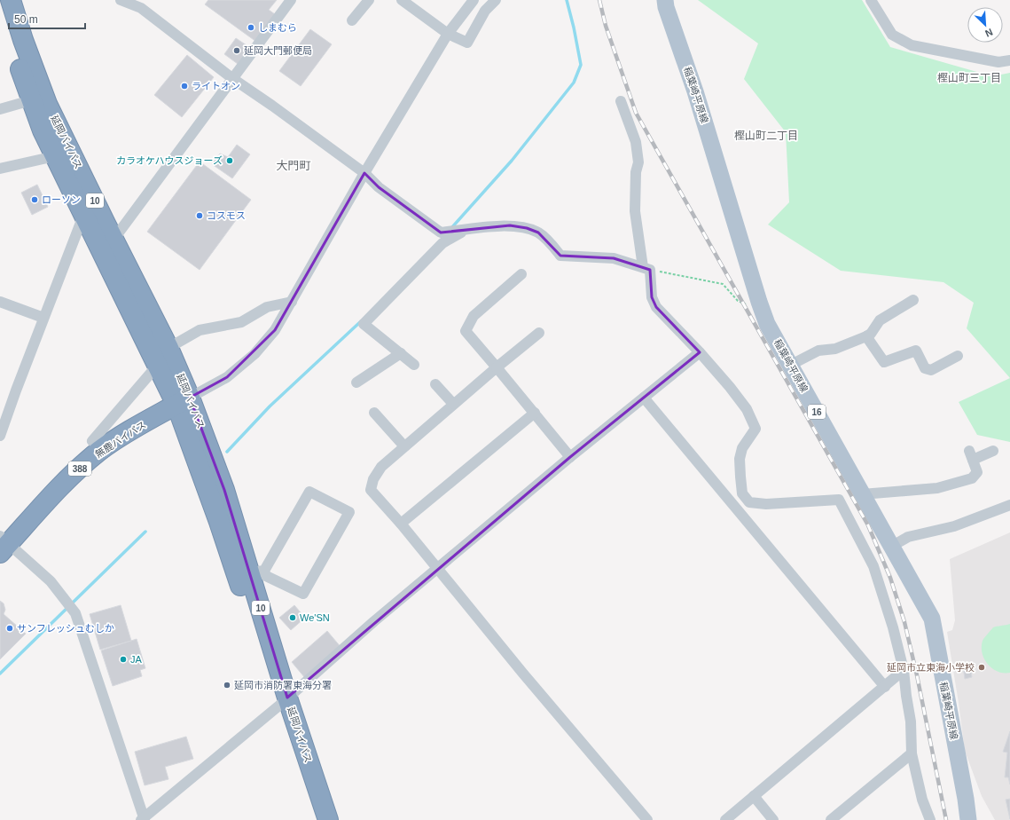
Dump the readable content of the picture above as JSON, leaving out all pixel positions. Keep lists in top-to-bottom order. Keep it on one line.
{"streets":{"highway":["延岡バイパス","10","無鹿バイパス","388"],"main road":["稲葉崎平原線","16"]},"crossings":[["延岡バイパス","無鹿バイパス"]],"districts":["樫山町三丁目","樫山町二丁目","大門町"],"places":["しまむら","延岡大門郵便局","ライトオン","カラオケハウスジョーズ","ローソン","コスモス","We'SN","サンフレッシュむしか","JA","延岡市立東海小学校","延岡市消防署東海分署"],"scale_bar":"50 m","north":"bottom right"}
